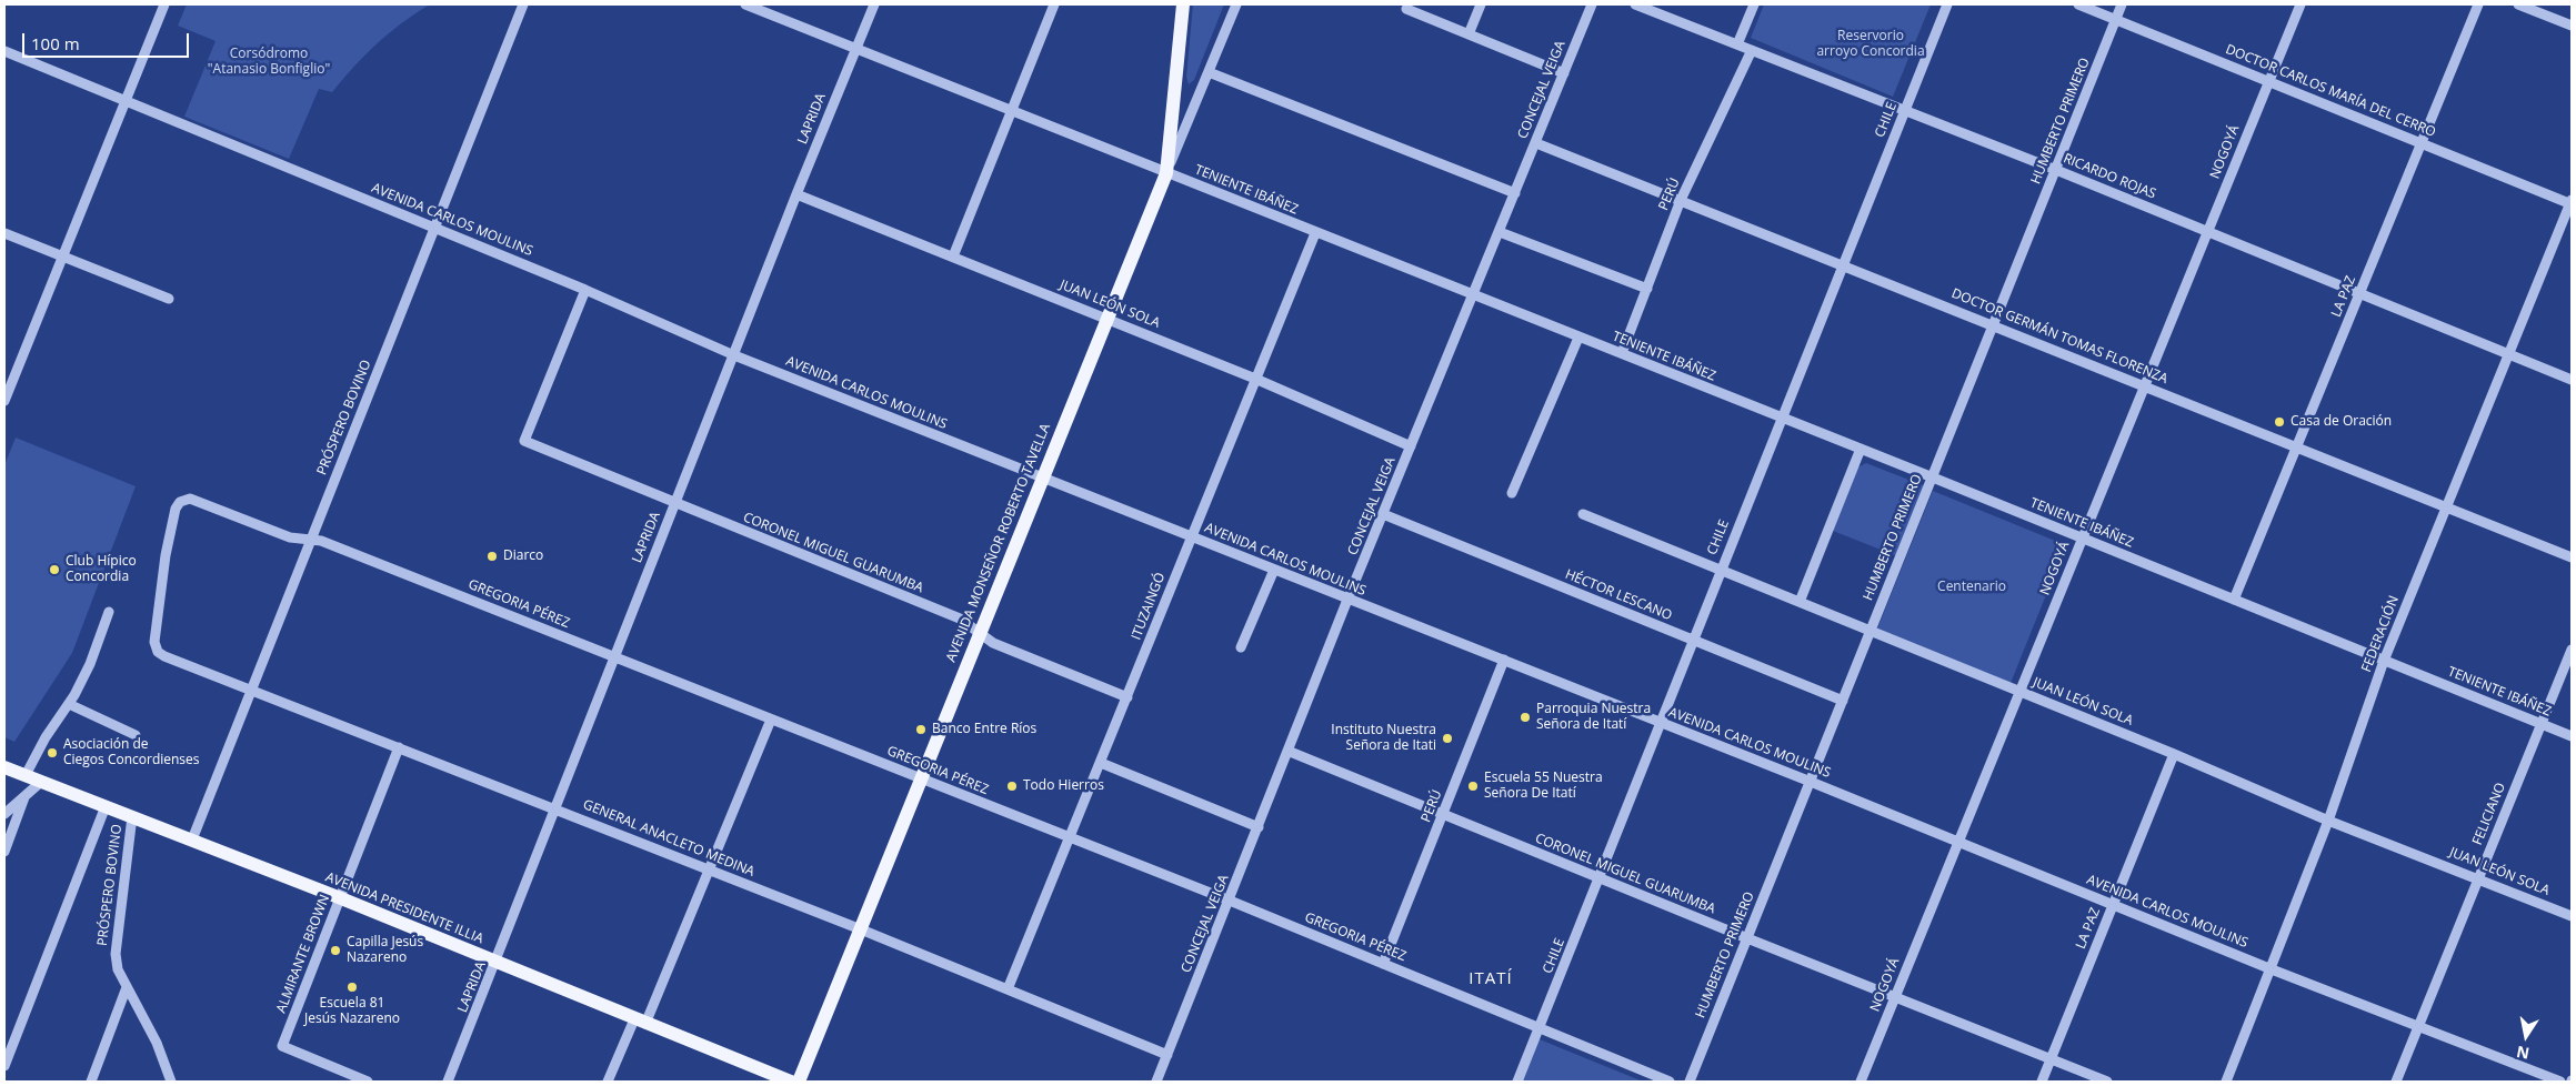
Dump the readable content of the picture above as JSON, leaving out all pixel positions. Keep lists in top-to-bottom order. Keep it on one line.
{"streets":{"main road":["AVENIDA MONSEÑOR ROBERTO TAVELLA","AVENIDA PRESIDENTE ILLIA"],"street":["CONCEJAL VEIGA","DOCTOR CARLOS MARÍA DEL CERRO","LAPRIDA","CHILE","HUMBERTO PRIMERO","NOGOYÁ","RICARDO ROJAS","TENIENTE IBÁÑEZ","PERÚ","AVENIDA CARLOS MOULINS","LA PAZ","JUAN LEÓN SOLA","DOCTOR GERMÁN TOMAS FLORENZA","PRÓSPERO BOVINO","CORONEL MIGUEL GUARUMBA","HÉCTOR LESCANO","GREGORIA PÉREZ","ITUZAINGÓ","FEDERACIÓN","FELICIANO","GENERAL ANACLETO MEDINA","ALMIRANTE BROWN"]},"crossings":[["CONCEJAL VEIGA","TENIENTE IBÁÑEZ"],["CONCEJAL VEIGA","AVENIDA CARLOS MOULINS"],["CONCEJAL VEIGA","JUAN LEÓN SOLA"],["CONCEJAL VEIGA","DOCTOR GERMÁN TOMAS FLORENZA"],["CONCEJAL VEIGA","CORONEL MIGUEL GUARUMBA"],["CONCEJAL VEIGA","HÉCTOR LESCANO"],["CONCEJAL VEIGA","GREGORIA PÉREZ"],["CONCEJAL VEIGA","GENERAL ANACLETO MEDINA"],["DOCTOR CARLOS MARÍA DEL CERRO","HUMBERTO PRIMERO"],["DOCTOR CARLOS MARÍA DEL CERRO","NOGOYÁ"],["DOCTOR CARLOS MARÍA DEL CERRO","LA PAZ"],["DOCTOR CARLOS MARÍA DEL CERRO","FEDERACIÓN"],["LAPRIDA","TENIENTE IBÁÑEZ"],["LAPRIDA","AVENIDA CARLOS MOULINS"],["LAPRIDA","JUAN LEÓN SOLA"],["LAPRIDA","CORONEL MIGUEL GUARUMBA"],["LAPRIDA","GREGORIA PÉREZ"],["LAPRIDA","GENERAL ANACLETO MEDINA"],["LAPRIDA","AVENIDA PRESIDENTE ILLIA"],["CHILE","RICARDO ROJAS"],["CHILE","TENIENTE IBÁÑEZ"],["CHILE","AVENIDA CARLOS MOULINS"],["CHILE","JUAN LEÓN SOLA"],["CHILE","DOCTOR GERMÁN TOMAS FLORENZA"],["CHILE","CORONEL MIGUEL GUARUMBA"],["CHILE","HÉCTOR LESCANO"],["CHILE","GREGORIA PÉREZ"],["HUMBERTO PRIMERO","RICARDO ROJAS"],["HUMBERTO PRIMERO","TENIENTE IBÁÑEZ"],["HUMBERTO PRIMERO","AVENIDA CARLOS MOULINS"],["HUMBERTO PRIMERO","JUAN LEÓN SOLA"],["HUMBERTO PRIMERO","DOCTOR GERMÁN TOMAS FLORENZA"],["HUMBERTO PRIMERO","CORONEL MIGUEL GUARUMBA"],["HUMBERTO PRIMERO","HÉCTOR LESCANO"],["NOGOYÁ","RICARDO ROJAS"],["NOGOYÁ","TENIENTE IBÁÑEZ"],["NOGOYÁ","AVENIDA CARLOS MOULINS"],["NOGOYÁ","JUAN LEÓN SOLA"],["NOGOYÁ","DOCTOR GERMÁN TOMAS FLORENZA"],["NOGOYÁ","CORONEL MIGUEL GUARUMBA"],["RICARDO ROJAS","PERÚ"],["RICARDO ROJAS","LA PAZ"],["RICARDO ROJAS","FEDERACIÓN"],["TENIENTE IBÁÑEZ","PERÚ"],["TENIENTE IBÁÑEZ","LA PAZ"],["TENIENTE IBÁÑEZ","AVENIDA MONSEÑOR ROBERTO TAVELLA"],["TENIENTE IBÁÑEZ","ITUZAINGÓ"],["TENIENTE IBÁÑEZ","FEDERACIÓN"],["TENIENTE IBÁÑEZ","FELICIANO"],["PERÚ","AVENIDA CARLOS MOULINS"],["PERÚ","DOCTOR GERMÁN TOMAS FLORENZA"],["PERÚ","CORONEL MIGUEL GUARUMBA"],["PERÚ","GREGORIA PÉREZ"],["AVENIDA CARLOS MOULINS","LA PAZ"],["AVENIDA CARLOS MOULINS","PRÓSPERO BOVINO"],["AVENIDA CARLOS MOULINS","AVENIDA MONSEÑOR ROBERTO TAVELLA"],["AVENIDA CARLOS MOULINS","CORONEL MIGUEL GUARUMBA"],["AVENIDA CARLOS MOULINS","ITUZAINGÓ"],["AVENIDA CARLOS MOULINS","FEDERACIÓN"],["AVENIDA CARLOS MOULINS","FELICIANO"],["LA PAZ","JUAN LEÓN SOLA"],["LA PAZ","DOCTOR GERMÁN TOMAS FLORENZA"],["LA PAZ","CORONEL MIGUEL GUARUMBA"],["JUAN LEÓN SOLA","AVENIDA MONSEÑOR ROBERTO TAVELLA"],["JUAN LEÓN SOLA","ITUZAINGÓ"],["JUAN LEÓN SOLA","FEDERACIÓN"],["JUAN LEÓN SOLA","FELICIANO"],["DOCTOR GERMÁN TOMAS FLORENZA","FEDERACIÓN"],["PRÓSPERO BOVINO","GREGORIA PÉREZ"],["PRÓSPERO BOVINO","GENERAL ANACLETO MEDINA"],["PRÓSPERO BOVINO","AVENIDA PRESIDENTE ILLIA"],["AVENIDA MONSEÑOR ROBERTO TAVELLA","CORONEL MIGUEL GUARUMBA"],["AVENIDA MONSEÑOR ROBERTO TAVELLA","GREGORIA PÉREZ"],["AVENIDA MONSEÑOR ROBERTO TAVELLA","GENERAL ANACLETO MEDINA"],["CORONEL MIGUEL GUARUMBA","ITUZAINGÓ"],["GREGORIA PÉREZ","ITUZAINGÓ"],["GREGORIA PÉREZ","GENERAL ANACLETO MEDINA"],["ITUZAINGÓ","GENERAL ANACLETO MEDINA"],["GENERAL ANACLETO MEDINA","ALMIRANTE BROWN"],["AVENIDA PRESIDENTE ILLIA","ALMIRANTE BROWN"]],"districts":["ITATÍ"],"parks":["Reservorio arroyo Concordia","Corsódromo \"Atanasio Bonfiglio\"","Centenario"],"places":["Casa de Oración","Diarco","Club Hípico Concordia","Parroquia Nuestra Señora de Itatí","Banco Entre Ríos","Instituto Nuestra Señora de Itati","Asociación de Ciegos Concordienses","Todo Hierros","Escuela 55 Nuestra Señora De Itatí","Capilla Jesús Nazareno","Escuela 81 Jesús Nazareno"],"scale_bar":"100 m","north":"bottom"}
